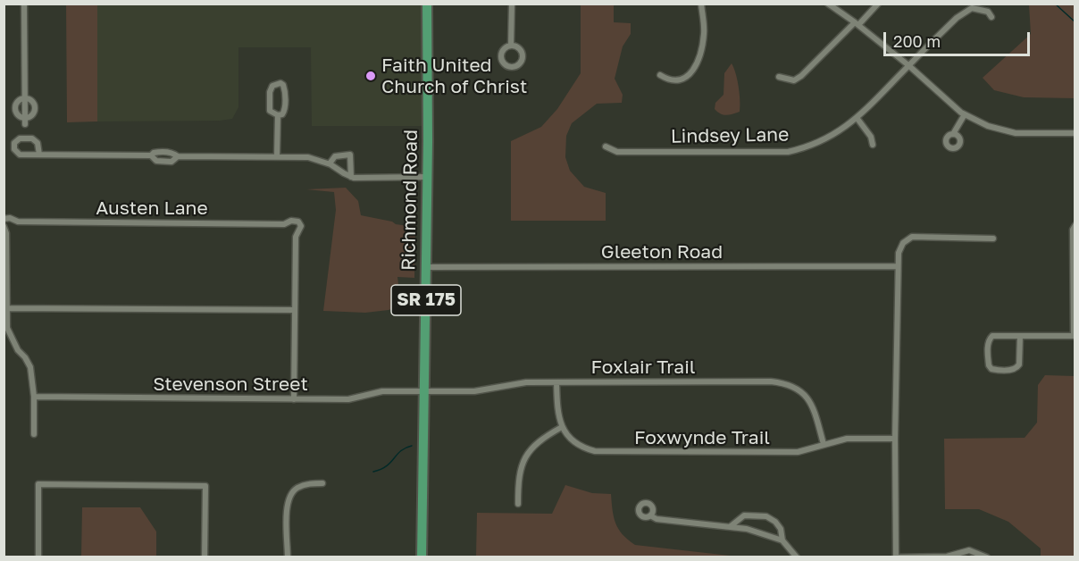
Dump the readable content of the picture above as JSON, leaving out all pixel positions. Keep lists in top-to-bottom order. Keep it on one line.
{"streets":{"main road":["Richmond Road","SR 175"],"street":["Lindsey Lane","Austen Lane","Gleeton Road","Foxlair Trail","Stevenson Street","Foxwynde Trail"]},"crossings":[["Richmond Road","Gleeton Road"],["Richmond Road","Foxlair Trail"],["Richmond Road","Stevenson Street"],["Foxlair Trail","Stevenson Street"],["Foxlair Trail","Foxwynde Trail"]],"places":["Faith United Church of Christ"],"scale_bar":"200 m"}
